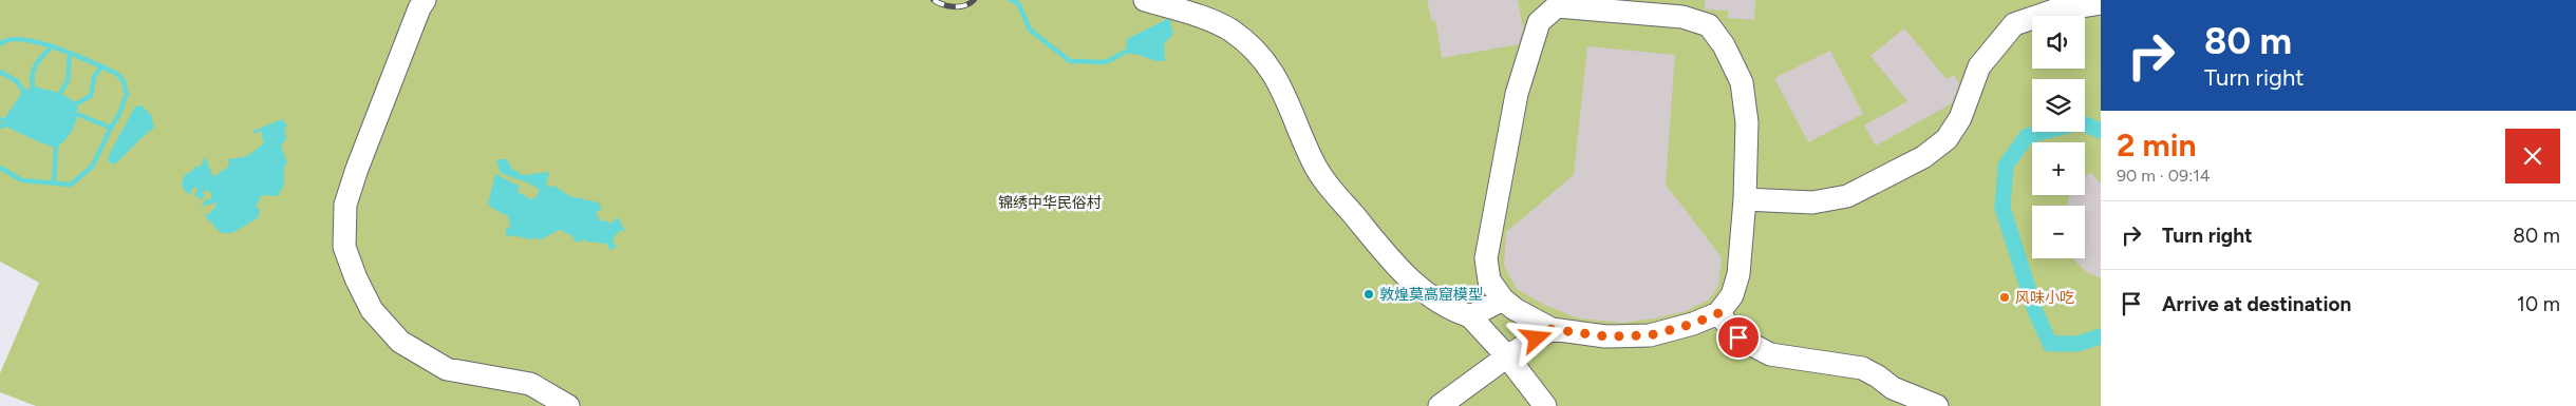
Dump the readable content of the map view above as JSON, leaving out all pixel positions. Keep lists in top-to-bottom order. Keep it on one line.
{"parks":["锦绣中华民俗村"],"places":["敦煌莫高窟模型","风味小吃"],"page":{"turn":["80 m","Turn right"],"map_buttons":["+","−"],"heading":["2 min","90 m · 09:14"],"list":[{"name":"Turn right","value":"80 m"},{"name":"Arrive at destination","value":"10 m"}]}}
